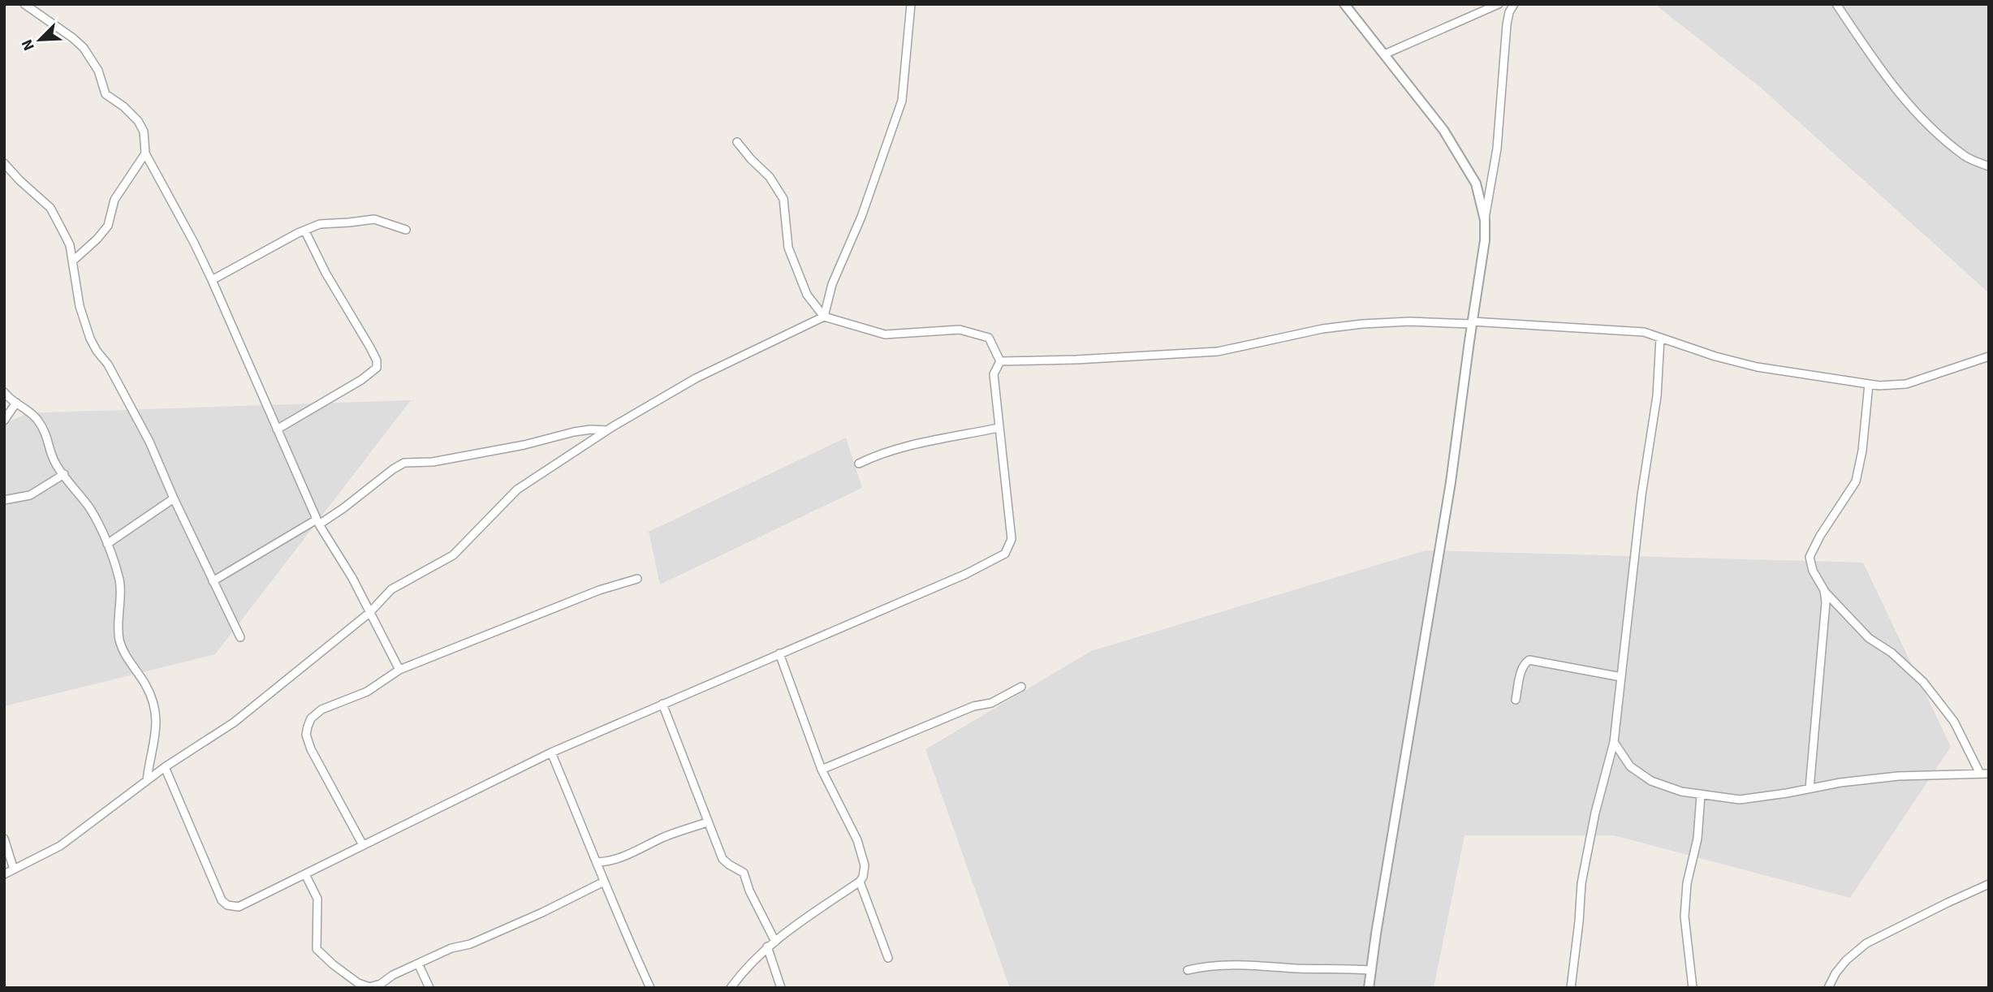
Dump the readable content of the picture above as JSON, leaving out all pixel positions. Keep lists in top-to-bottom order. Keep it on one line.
{"north":"bottom left"}
